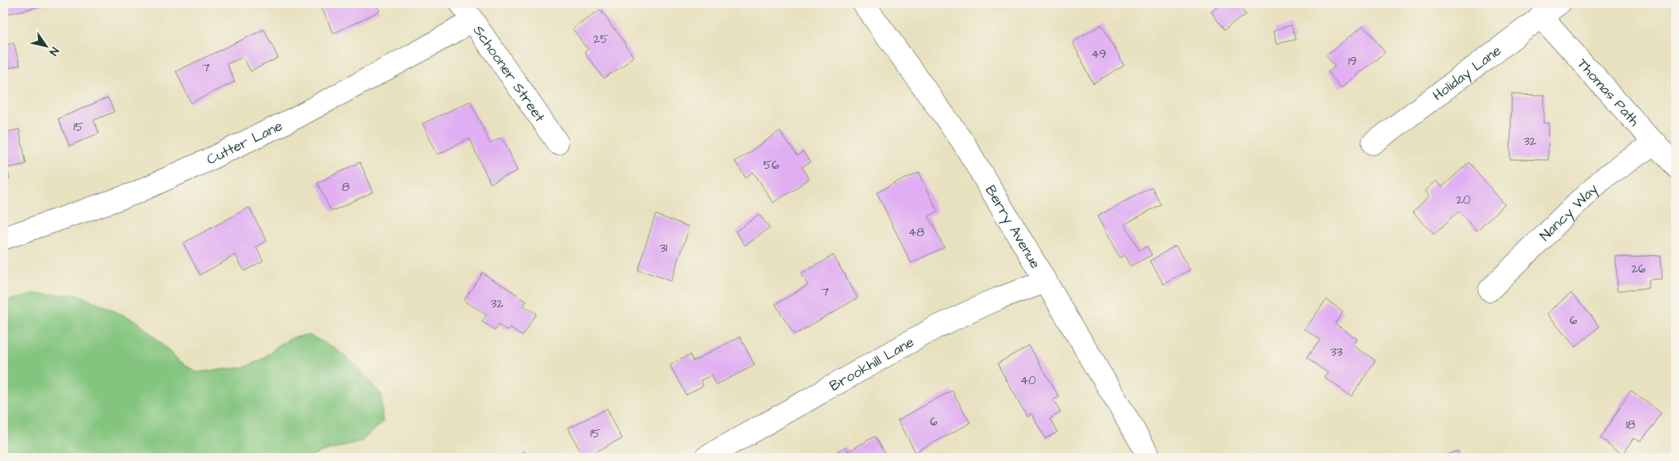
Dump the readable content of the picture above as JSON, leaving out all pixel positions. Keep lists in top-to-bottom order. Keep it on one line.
{"streets":{"street":["Schooner Street","Holiday Lane","Thomas Path","Cutter Lane","Nancy Way","Berry Avenue","Brookhill Lane"]},"crossings":[["Schooner Street","Cutter Lane"],["Holiday Lane","Thomas Path"],["Thomas Path","Nancy Way"],["Berry Avenue","Brookhill Lane"]],"house_numbers":["25","49","19","7","15","32","56","8","20","48","31","26","7","32","6","33","40","6","18","15"],"north":"bottom right"}
